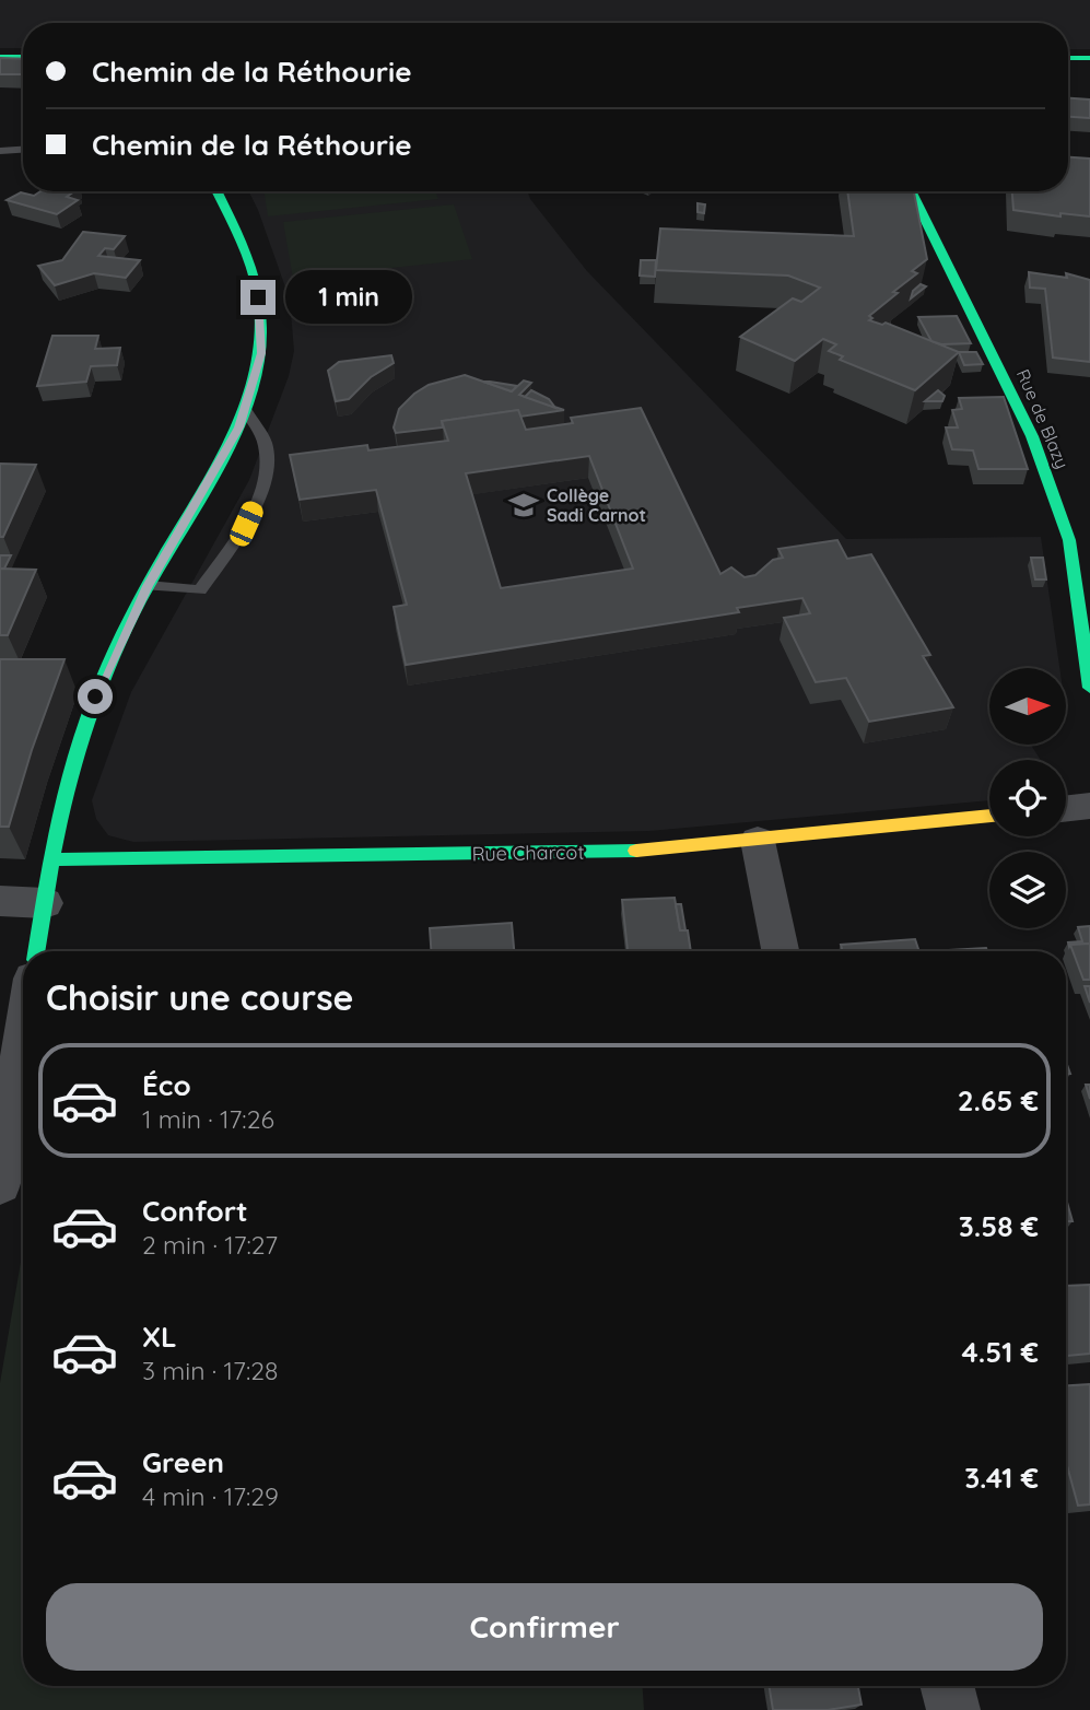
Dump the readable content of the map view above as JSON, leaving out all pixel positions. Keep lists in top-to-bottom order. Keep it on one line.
{"streets":{"street":["Rue de Blazy","Rue Charcot"]},"places":{"school or university":["Collège Sadi Carnot"]},"north":"right","page":{"banner":["Chemin de la Réthourie","Chemin de la Réthourie"],"bubble":"1 min","heading":"Choisir une course","list":[{"name":"Éco","note":"1 min · 17:26","value":"2.65 €"},{"name":"Confort","note":"2 min · 17:27","value":"3.58 €"},{"name":"XL","note":"3 min · 17:28","value":"4.51 €"},{"name":"Green","note":"4 min · 17:29","value":"3.41 €"}],"buttons":"Confirmer"}}
